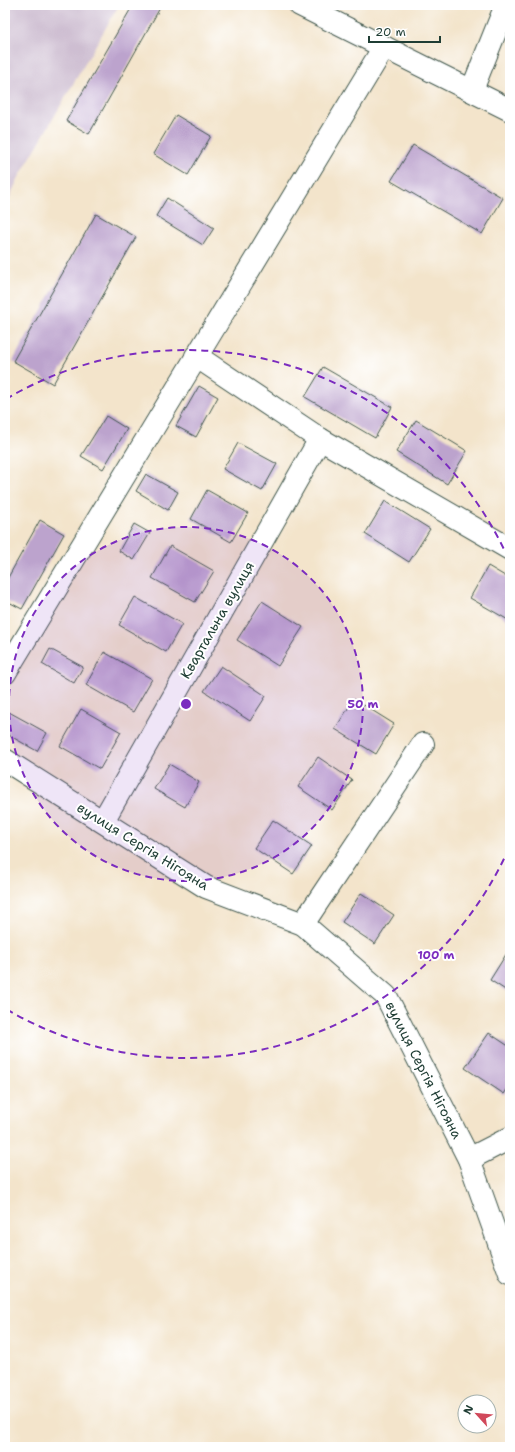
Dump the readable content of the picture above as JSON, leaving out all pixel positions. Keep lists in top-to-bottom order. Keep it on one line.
{"streets":{"street":["Квартальна вулиця","вулиця Сергія Нігояна"]},"crossings":[["Квартальна вулиця","вулиця Сергія Нігояна"]],"scale_bar":"20 m","north":"top left","rings":["50 m","100 m"]}
